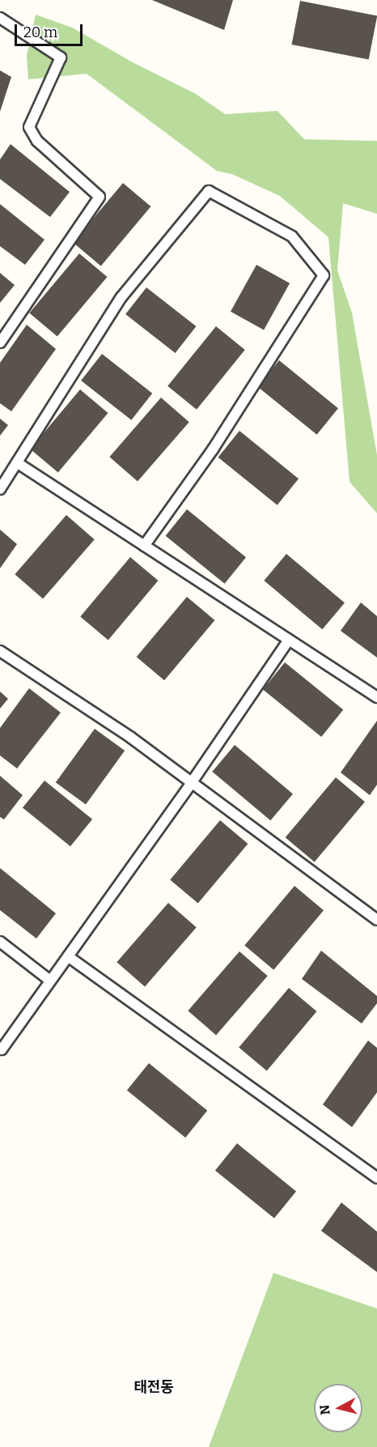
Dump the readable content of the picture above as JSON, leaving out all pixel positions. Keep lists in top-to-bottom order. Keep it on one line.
{"districts":["태전동"],"scale_bar":"20 m","north":"left"}
